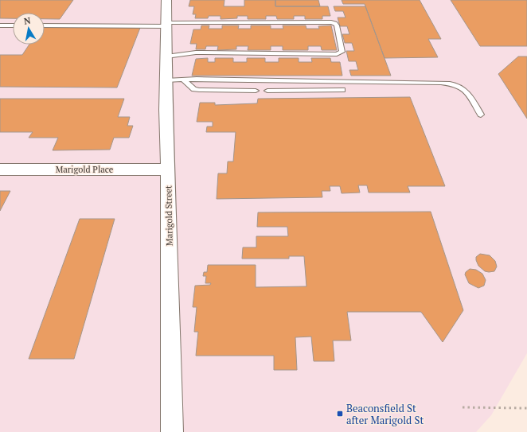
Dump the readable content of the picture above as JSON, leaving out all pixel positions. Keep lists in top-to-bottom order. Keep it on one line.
{"streets":{"street":["Marigold Place","Marigold Street"]},"crossings":[["Marigold Place","Marigold Street"]],"places":{"transit":["Beaconsfield St after Marigold St"]},"north":"top"}
